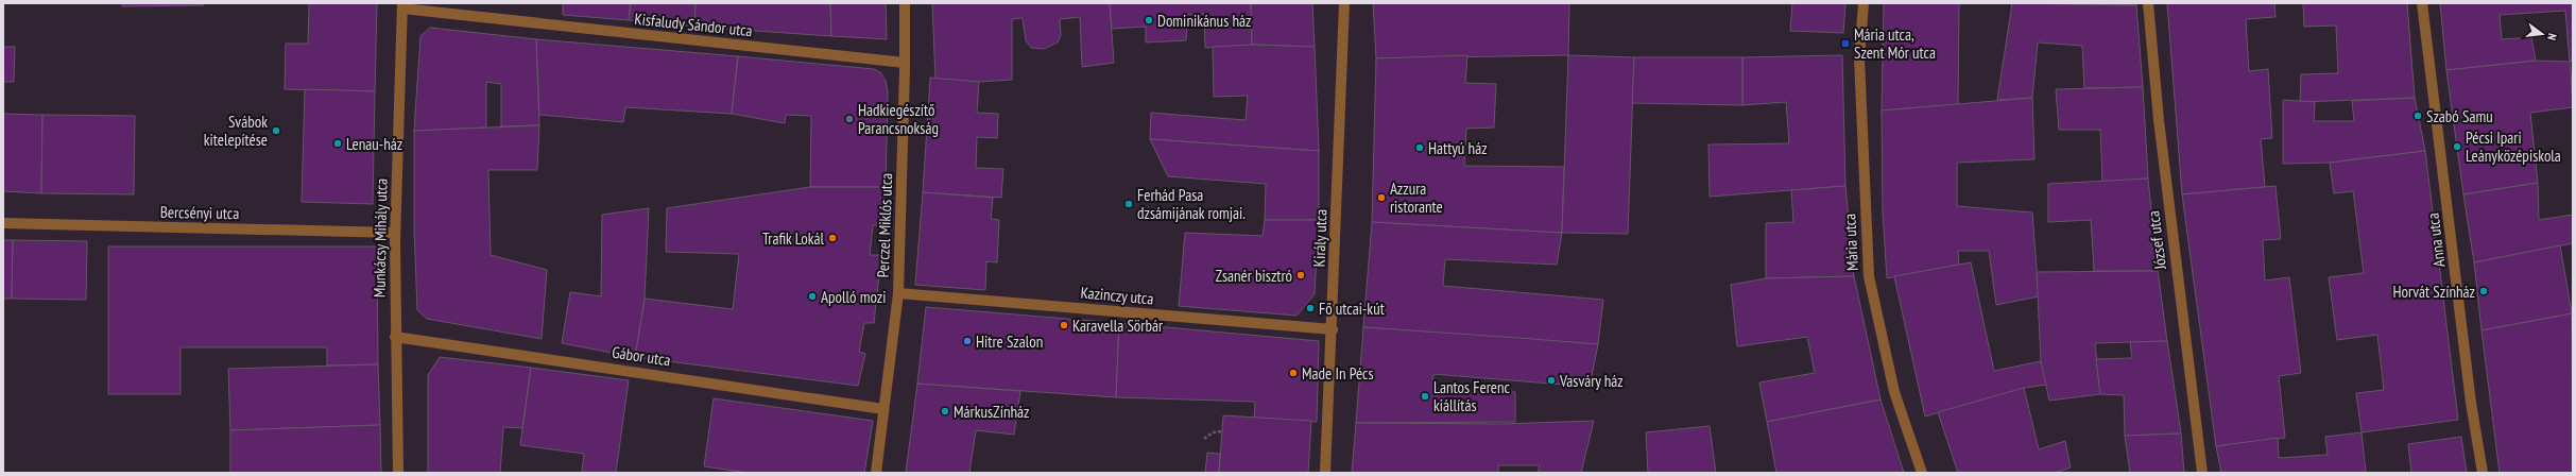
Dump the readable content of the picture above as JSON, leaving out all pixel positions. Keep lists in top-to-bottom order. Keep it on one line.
{"streets":{"street":["Kisfaludy Sándor utca","Bercsényi utca","Perczel Miklós utca","Munkácsy Mihály utca","Király utca","József utca","Anna utca","Mária utca","Kazinczy utca","Gábor utca"]},"crossings":[["Kisfaludy Sándor utca","Perczel Miklós utca"],["Kisfaludy Sándor utca","Munkácsy Mihály utca"],["Bercsényi utca","Munkácsy Mihály utca"],["Perczel Miklós utca","Kazinczy utca"],["Perczel Miklós utca","Gábor utca"],["Munkácsy Mihály utca","Gábor utca"],["Király utca","Kazinczy utca"]],"places":{"other":["Dominikánus ház","Szabó Samu","Hadkiegészítő Parancsnokság","Svábok kitelepítése","Lenau-ház","Pécsi Ipari Leányközépiskola","Hattyú ház","Azzura ristorante","Ferhád Pasa dzsámijának romjai.","Trafik Lokál","Zsanér bisztró","Horvát Színház","Apolló mozi","Fő utcai-kút","Karavella Sörbár","Hitre Szalon","Made In Pécs","Vasváry ház","Lantos Ferenc kiállítás","MárkusZínház"],"transit":["Mária utca, Szent Mór utca"]},"north":"right"}
